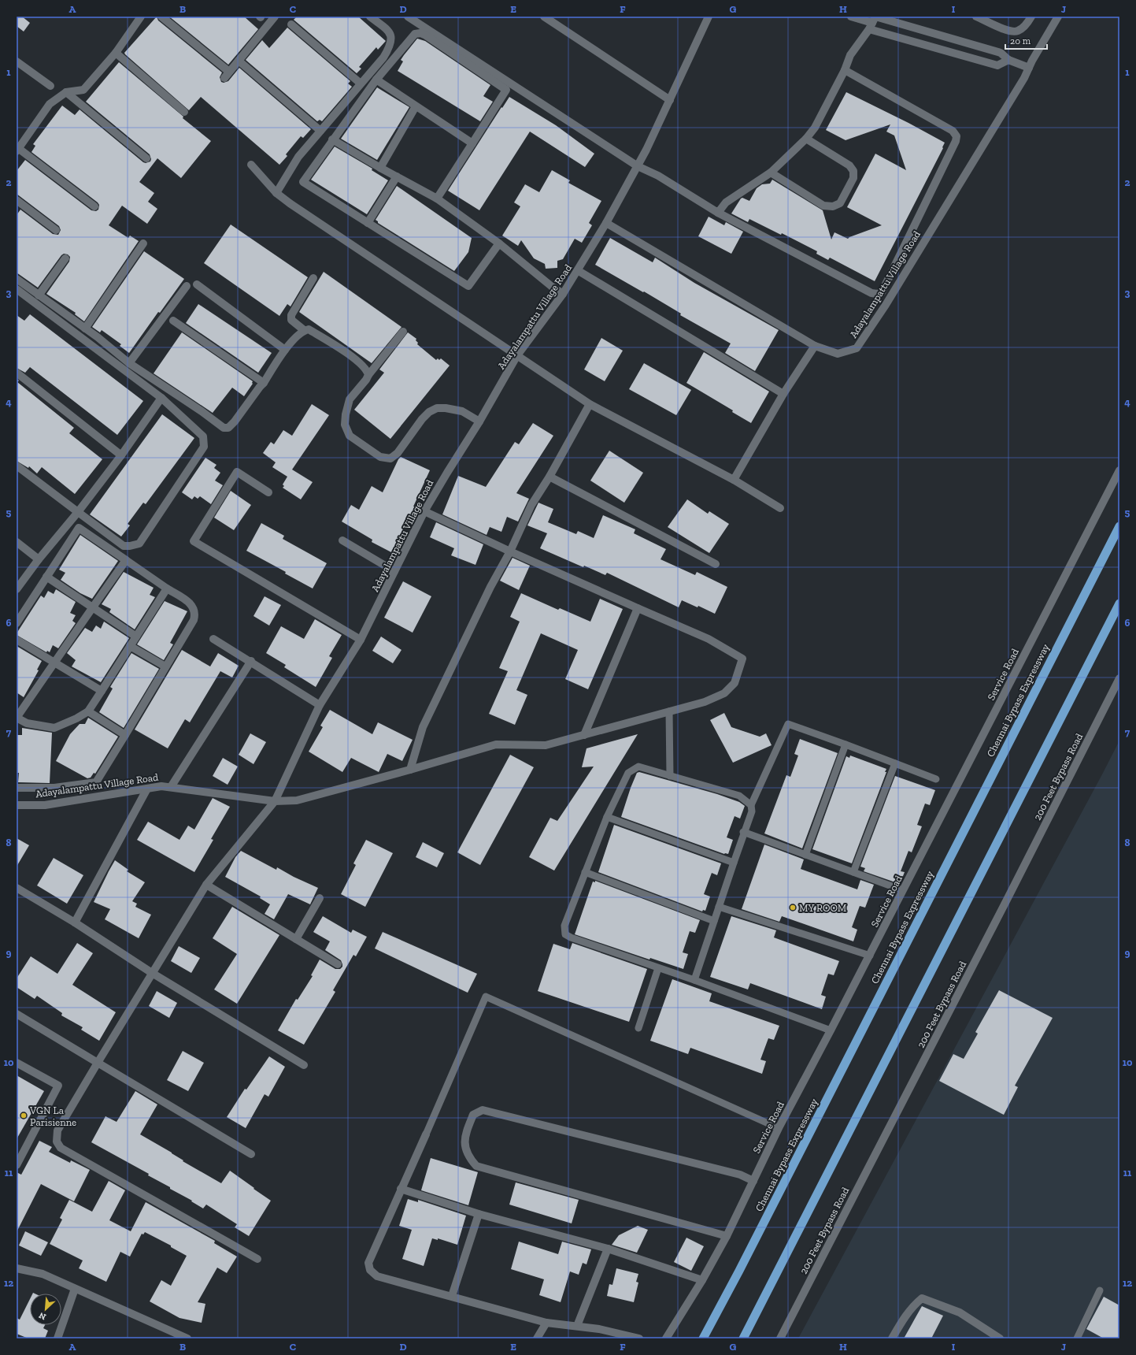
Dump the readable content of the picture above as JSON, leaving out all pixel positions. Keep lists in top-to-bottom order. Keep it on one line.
{"streets":{"highway":["Chennai Bypass Expressway"],"street":["Adayalampattu Village Road","Service Road","200 Feet Bypass Road"]},"places":["MY ROOM","VGN La Parisienne"],"scale_bar":"20 m","north":"bottom left","grid":{"columns":["A","B","C","D","E","F","G","H","I","J"],"rows":["1","2","3","4","5","6","7","8","9","10","11","12"]}}
